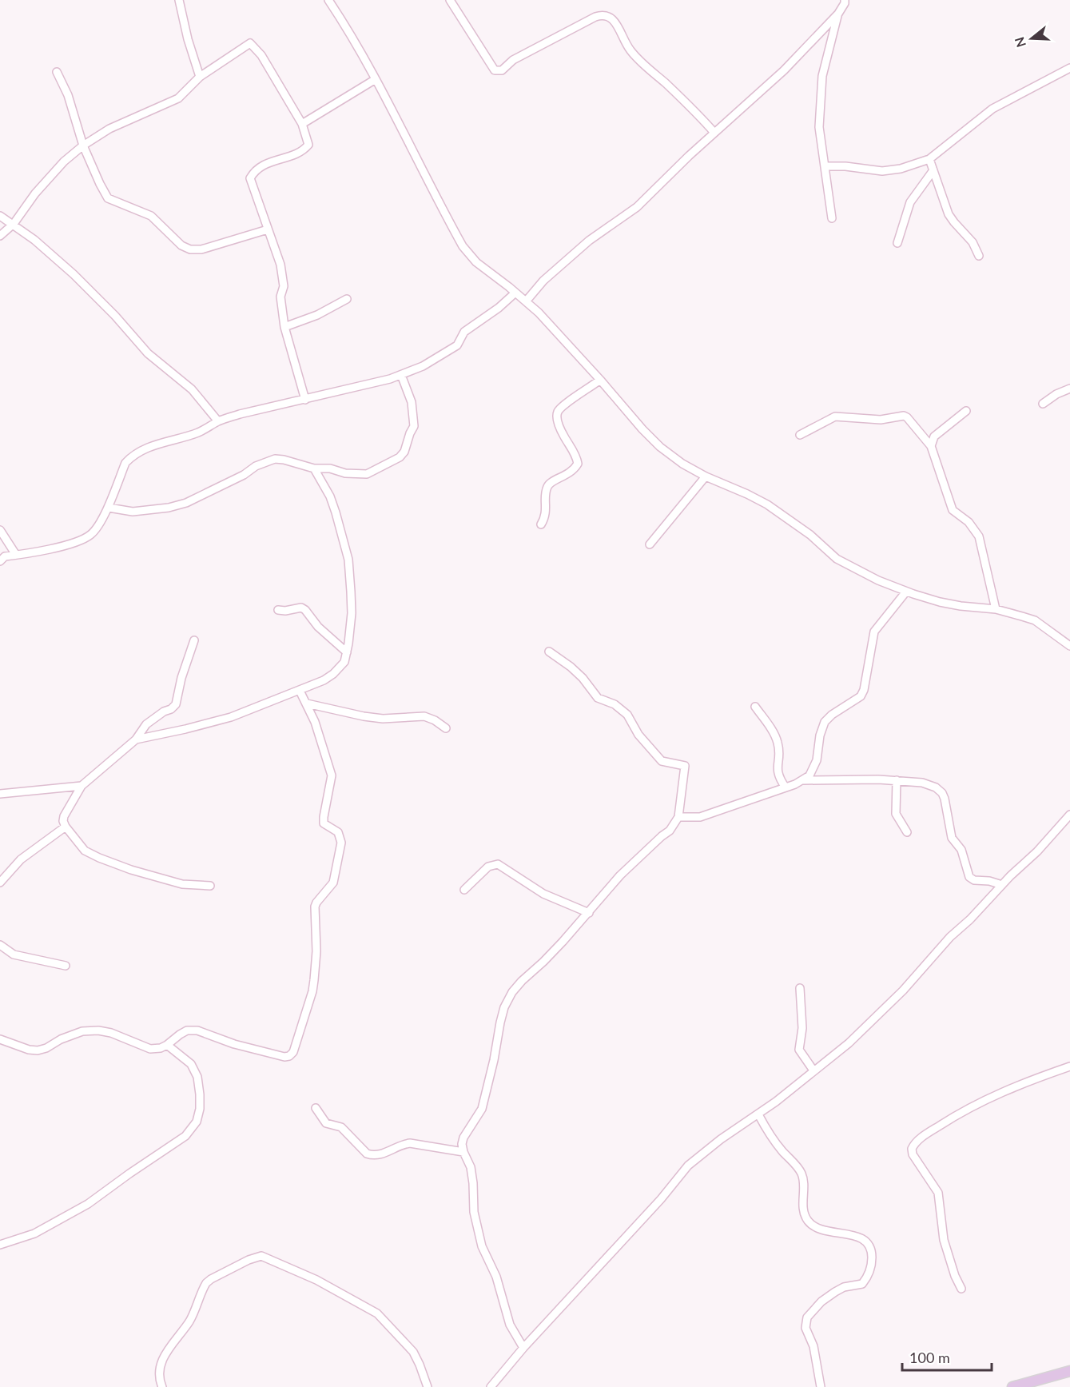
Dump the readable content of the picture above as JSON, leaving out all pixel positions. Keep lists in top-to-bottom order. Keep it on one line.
{"scale_bar":"100 m","north":"left"}
